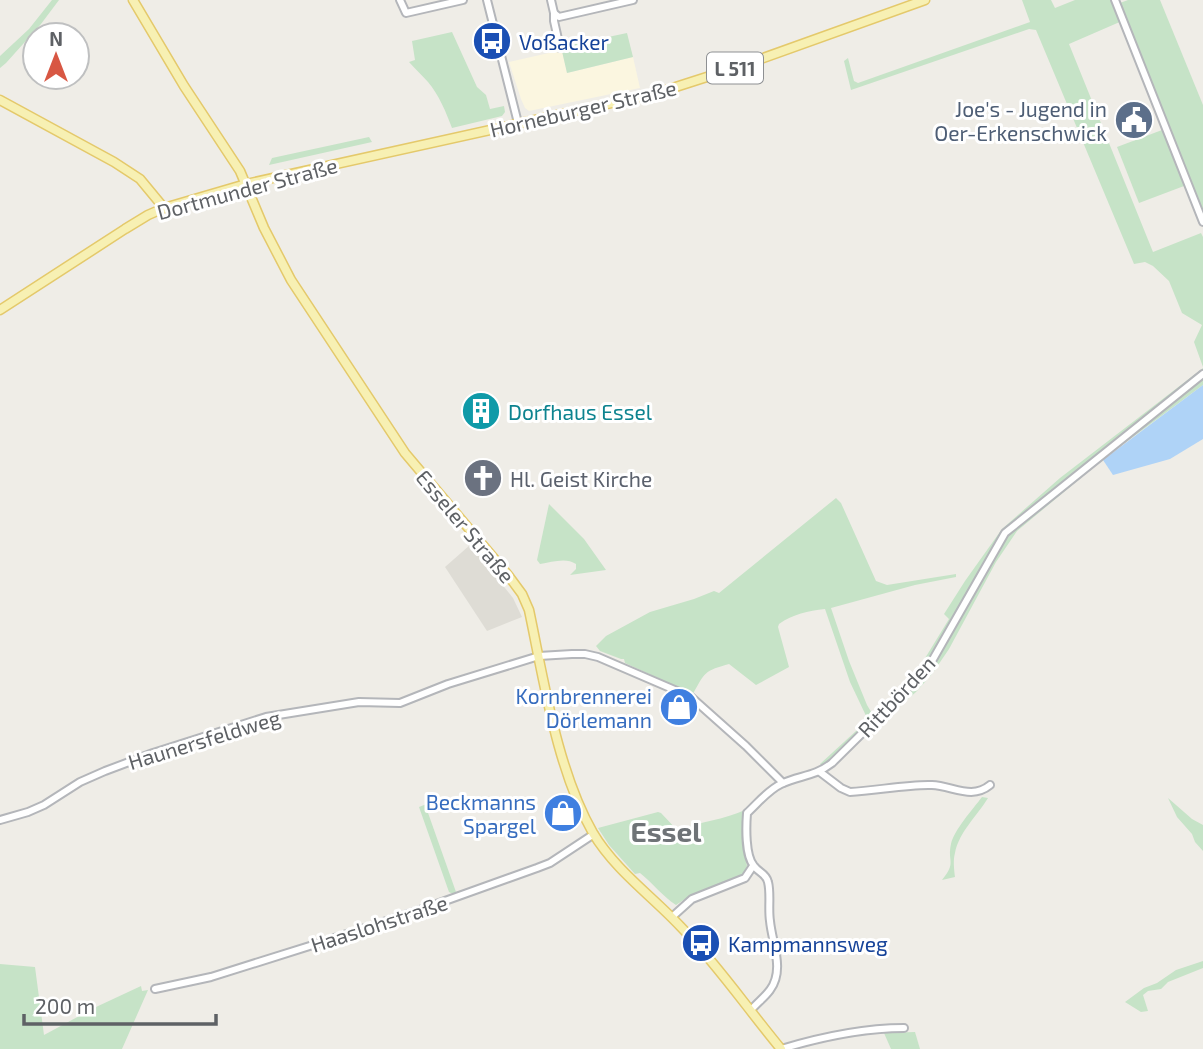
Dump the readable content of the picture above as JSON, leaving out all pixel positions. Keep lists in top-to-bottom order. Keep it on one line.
{"streets":{"main road":["L 511","Horneburger Straße","Dortmunder Straße","Esseler Straße"],"street":["Rittbörden","Haunersfeldweg","Haaslohstraße"]},"crossings":[["Horneburger Straße","Dortmunder Straße"],["Dortmunder Straße","Esseler Straße"],["Esseler Straße","Rittbörden"],["Esseler Straße","Haunersfeldweg"],["Esseler Straße","Haaslohstraße"],["Rittbörden","Haunersfeldweg"]],"districts":["Essel"],"places":{"bus stop":["Voßacker","Kampmannsweg"],"public building":["Joe's - Jugend in Oer-Erkenschwick"],"building":["Dorfhaus Essel"],"church":["Hl. Geist Kirche"],"shop":["Kornbrennerei Dörlemann","Beckmanns Spargel"]},"scale_bar":"200 m","north":"top"}
